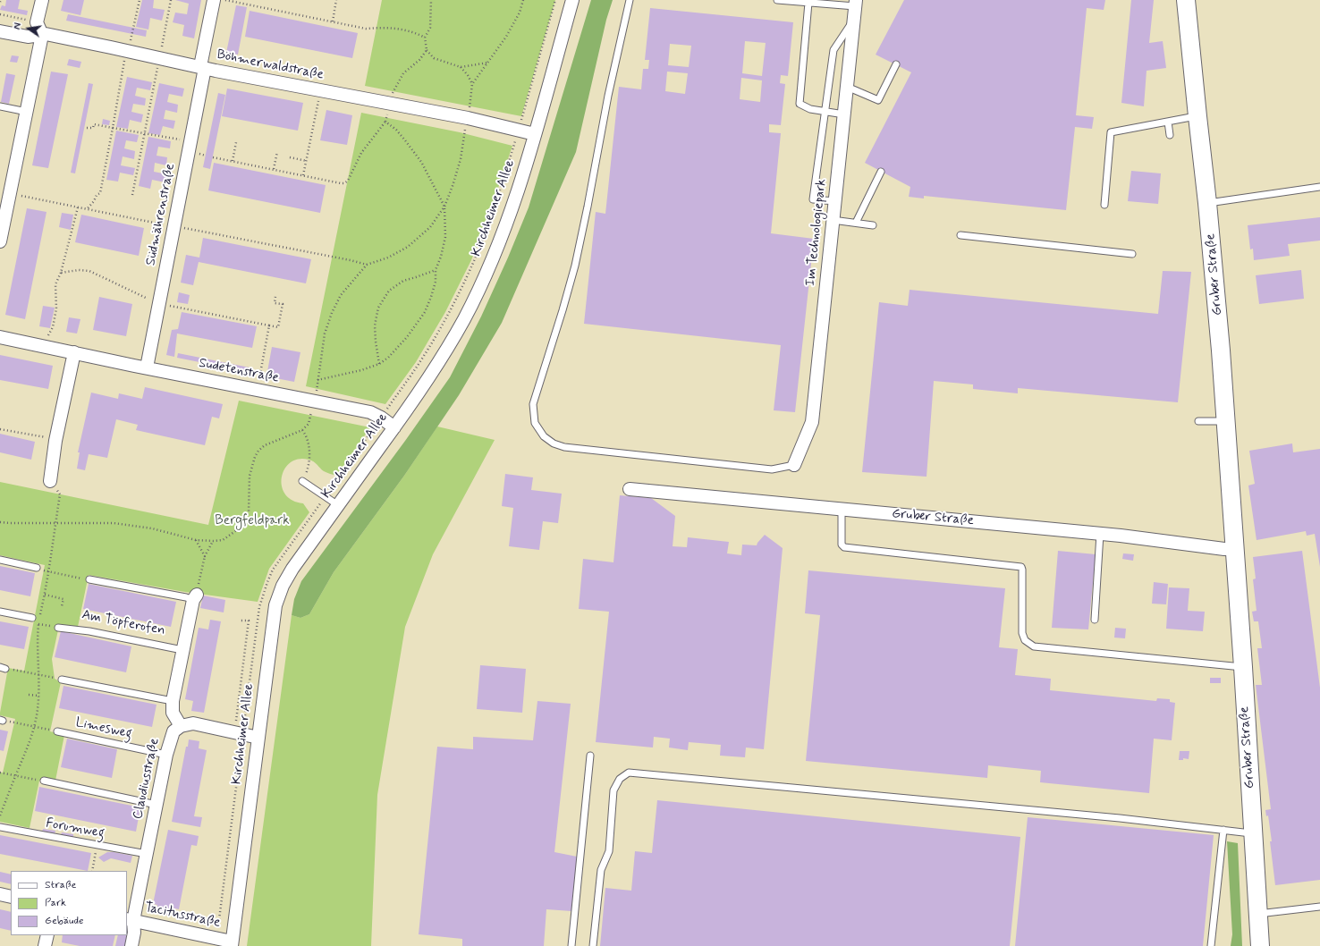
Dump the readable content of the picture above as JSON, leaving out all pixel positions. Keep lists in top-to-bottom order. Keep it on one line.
{"streets":{"street":["Böhmerwaldstraße","Kirchheimer Allee","Südmährenstraße","Im Technologiepark","Gruber Straße","Sudetenstraße","Claudiusstraße","Tacitusstraße"],"lane":["Am Töpferofen","Limesweg","Forumweg"]},"crossings":[["Böhmerwaldstraße","Kirchheimer Allee"],["Böhmerwaldstraße","Südmährenstraße"],["Kirchheimer Allee","Sudetenstraße"],["Kirchheimer Allee","Tacitusstraße"],["Südmährenstraße","Sudetenstraße"],["Limesweg","Claudiusstraße"],["Claudiusstraße","Forumweg"],["Claudiusstraße","Tacitusstraße"]],"parks":["Bergfeldpark"],"legend":["Straße","Park","Gebäude"],"north":"left"}
